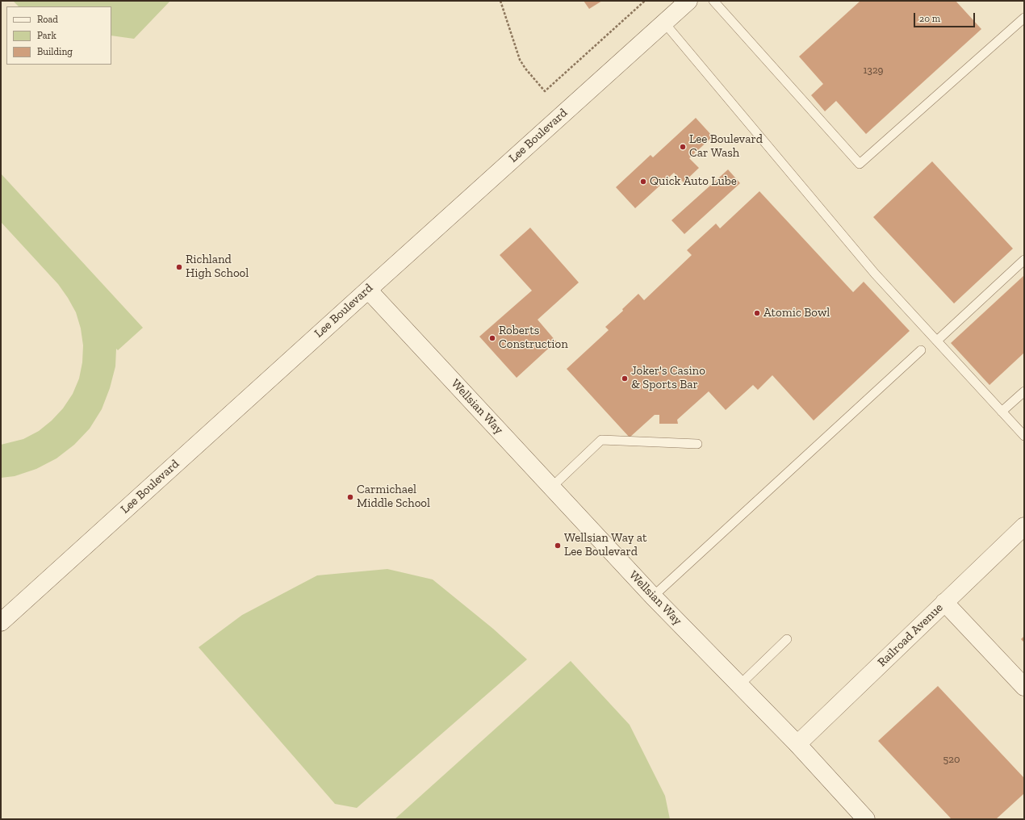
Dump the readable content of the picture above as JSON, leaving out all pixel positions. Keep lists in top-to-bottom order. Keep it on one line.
{"streets":{"street":["Lee Boulevard","Wellsian Way","Railroad Avenue"]},"crossings":[["Lee Boulevard","Wellsian Way"],["Wellsian Way","Railroad Avenue"]],"places":["Lee Boulevard Car Wash","Quick Auto Lube","Richland High School","Atomic Bowl","Roberts Construction","Joker's Casino & Sports Bar","Carmichael Middle School","Wellsian Way at Lee Boulevard"],"house_numbers":["1329","520"],"legend":["Road","Park","Building"],"scale_bar":"20 m"}
